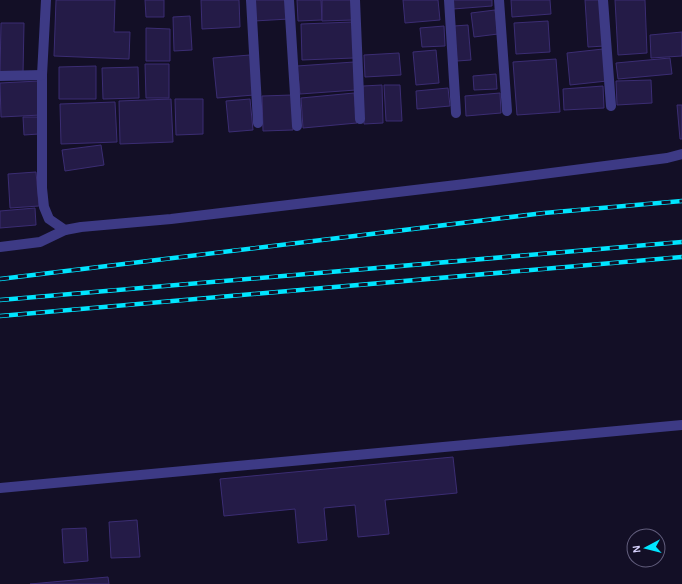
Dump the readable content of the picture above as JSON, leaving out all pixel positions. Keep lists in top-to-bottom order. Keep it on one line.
{"north":"left"}
